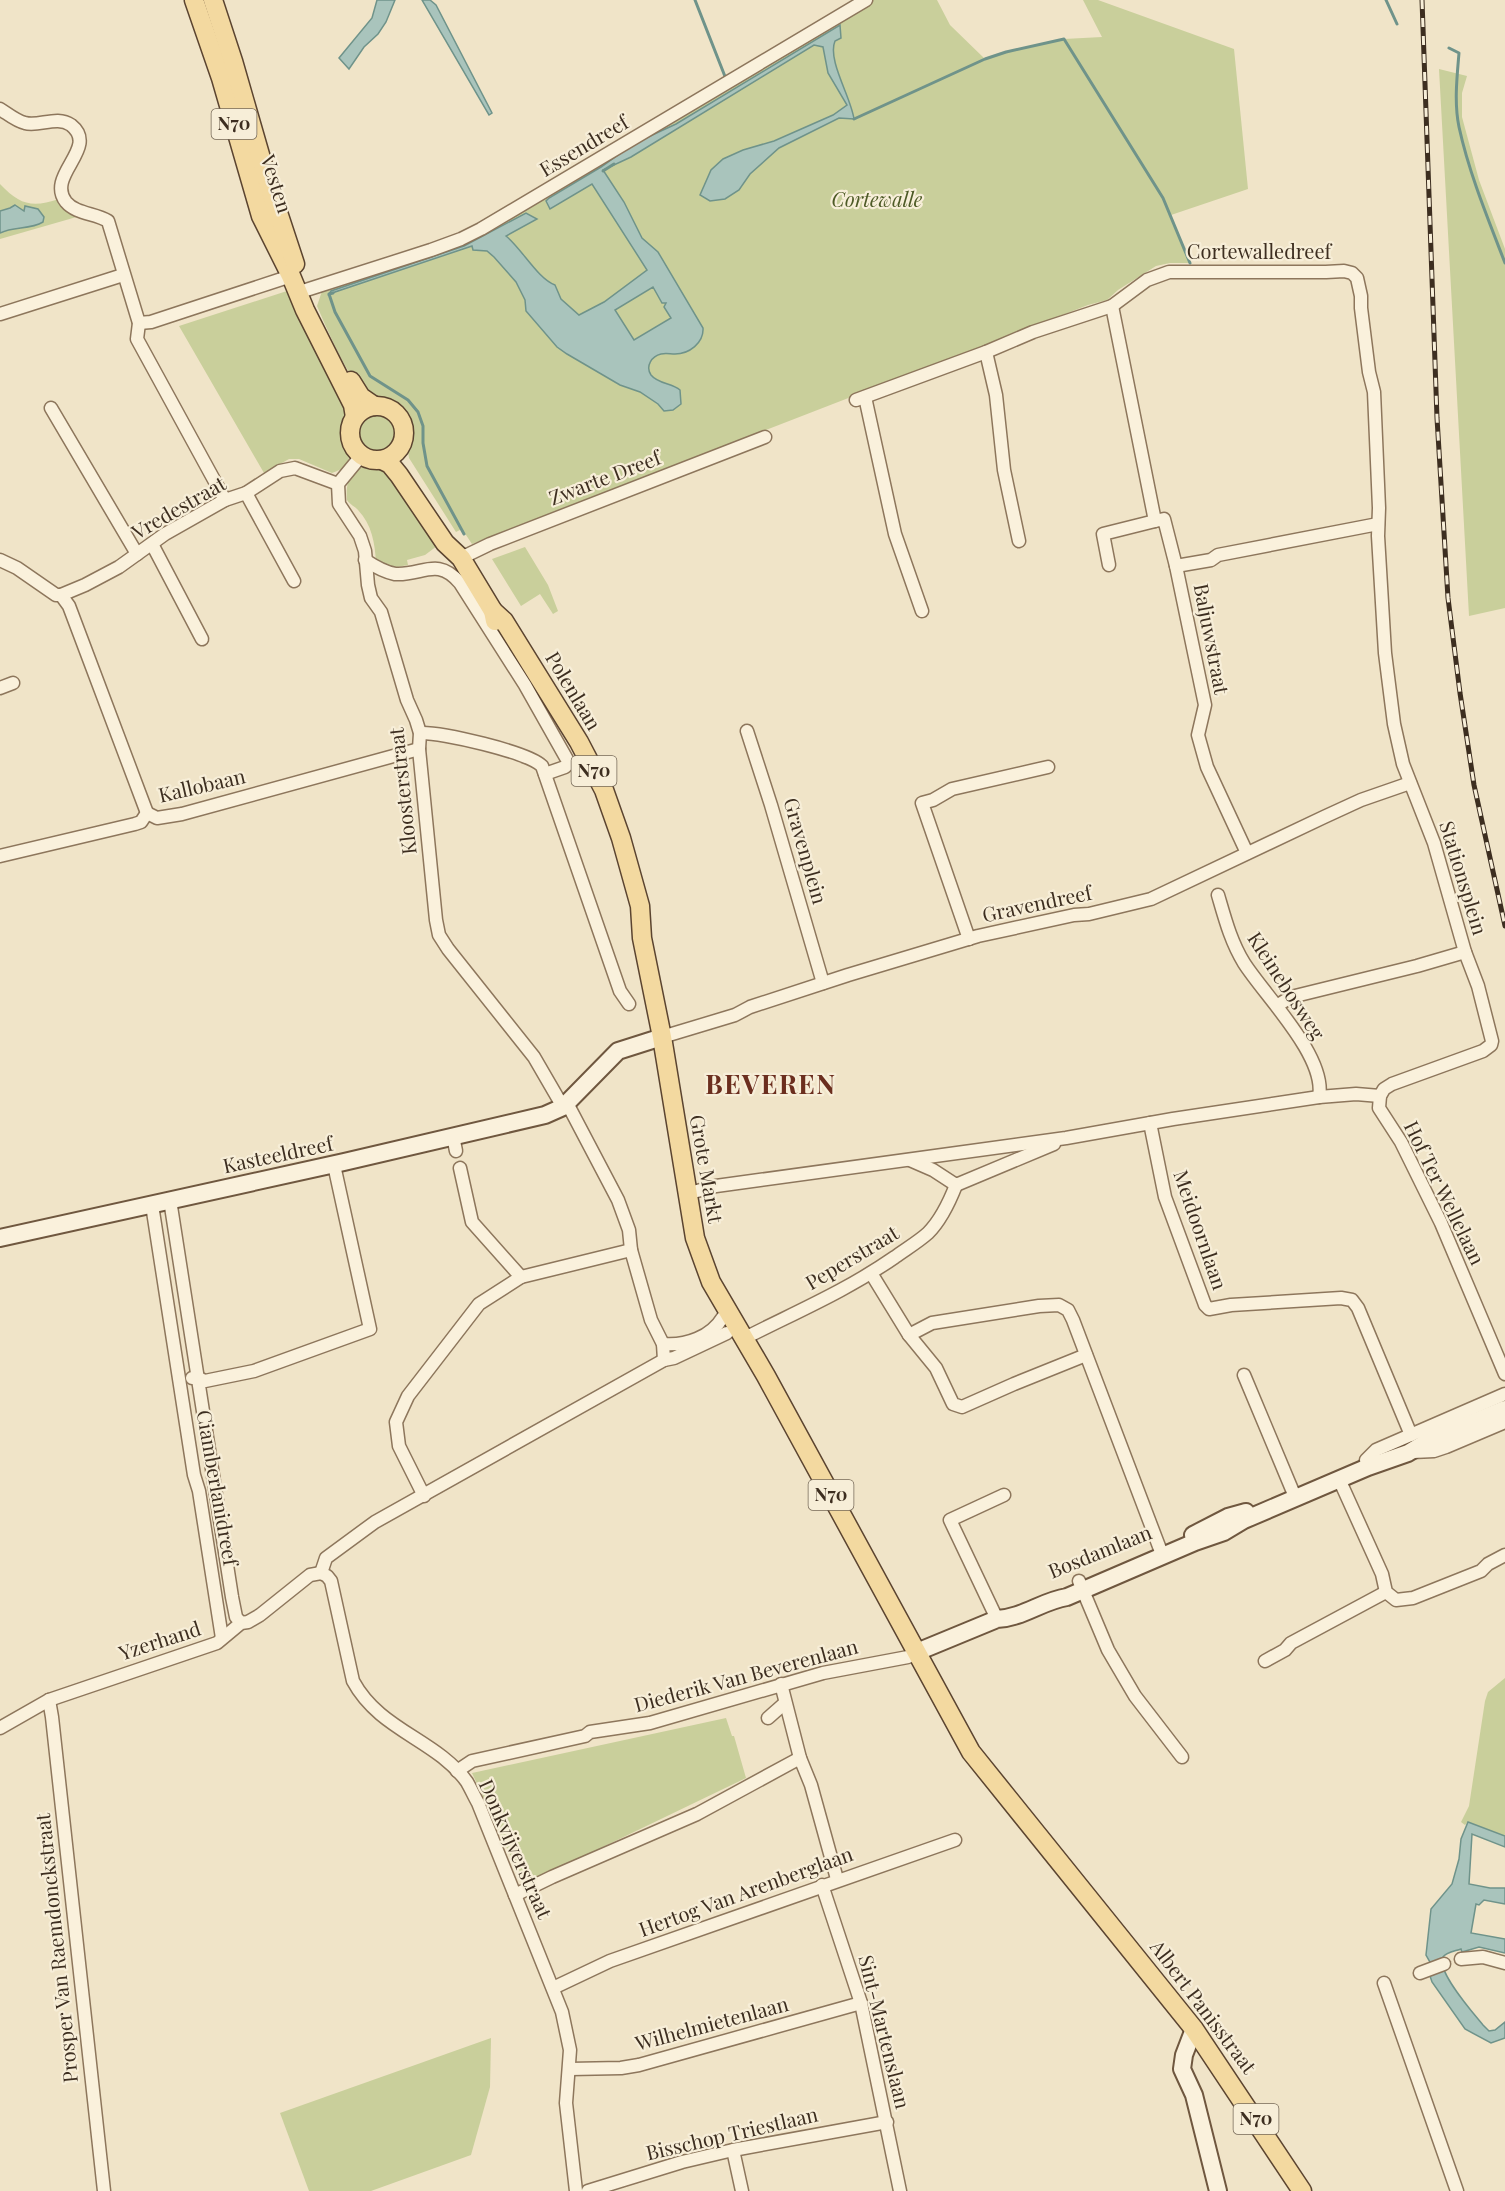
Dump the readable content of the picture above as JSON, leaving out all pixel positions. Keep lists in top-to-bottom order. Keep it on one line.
{"streets":{"main road":["N70","Vesten","Polenlaan","Grote Markt","Albert Panisstraat"],"street":["Essendreef","Cortewalledreef","Zwarte Dreef","Vredestraat","Baljuwstraat","Kallobaan","Kloosterstraat","Gravenplein","Stationsplein","Gravendreef","Kleinebosweg","Kasteeldreef","Hof Ter Wellelaan","Meidoornlaan","Peperstraat","Ciamberlanidreef","Bosdamlaan","Yzerhand","Diederik Van Beverenlaan","Donkvijverstraat","Hertog Van Arenberglaan","Prosper Van Raemdonckstraat","Wilhelmietenlaan","Sint-Martenslaan","Bisschop Triestlaan"]},"crossings":[["N70","Essendreef"],["N70","Vesten"],["N70","Zwarte Dreef"],["N70","Polenlaan"],["N70","Grote Markt"],["N70","Peperstraat"],["N70","Bosdamlaan"],["N70","Diederik Van Beverenlaan"],["N70","Albert Panisstraat"],["Essendreef","Vesten"],["Cortewalledreef","Stationsplein"],["Cortewalledreef","Gravendreef"],["Zwarte Dreef","Polenlaan"],["Vredestraat","Kloosterstraat"],["Baljuwstraat","Gravendreef"],["Polenlaan","Kloosterstraat"],["Polenlaan","Gravendreef"],["Polenlaan","Grote Markt"],["Kallobaan","Kloosterstraat"],["Kloosterstraat","Kasteeldreef"],["Gravenplein","Gravendreef"],["Stationsplein","Gravendreef"],["Stationsplein","Hof Ter Wellelaan"],["Gravendreef","Grote Markt"],["Kasteeldreef","Ciamberlanidreef"],["Grote Markt","Peperstraat"],["Meidoornlaan","Bosdamlaan"],["Ciamberlanidreef","Yzerhand"],["Bosdamlaan","Diederik Van Beverenlaan"],["Bosdamlaan","Albert Panisstraat"],["Yzerhand","Donkvijverstraat"],["Yzerhand","Prosper Van Raemdonckstraat"],["Diederik Van Beverenlaan","Donkvijverstraat"],["Diederik Van Beverenlaan","Albert Panisstraat"],["Donkvijverstraat","Hertog Van Arenberglaan"],["Donkvijverstraat","Wilhelmietenlaan"],["Hertog Van Arenberglaan","Sint-Martenslaan"],["Wilhelmietenlaan","Sint-Martenslaan"],["Sint-Martenslaan","Bisschop Triestlaan"]],"districts":["BEVEREN"],"parks":["Cortewalle"]}
